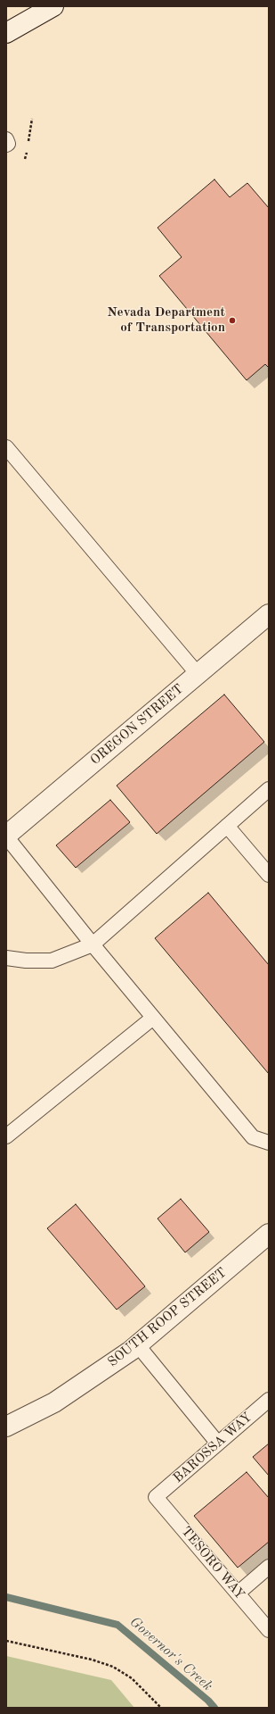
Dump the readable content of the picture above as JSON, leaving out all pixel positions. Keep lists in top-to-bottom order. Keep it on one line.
{"streets":{"street":["OREGON STREET","SOUTH ROOP STREET"],"lane":["BAROSSA WAY","TESORO WAY"]},"crossings":[["BAROSSA WAY","TESORO WAY"]],"water":["Governor's Creek"],"places":["Nevada Department of Transportation"]}
